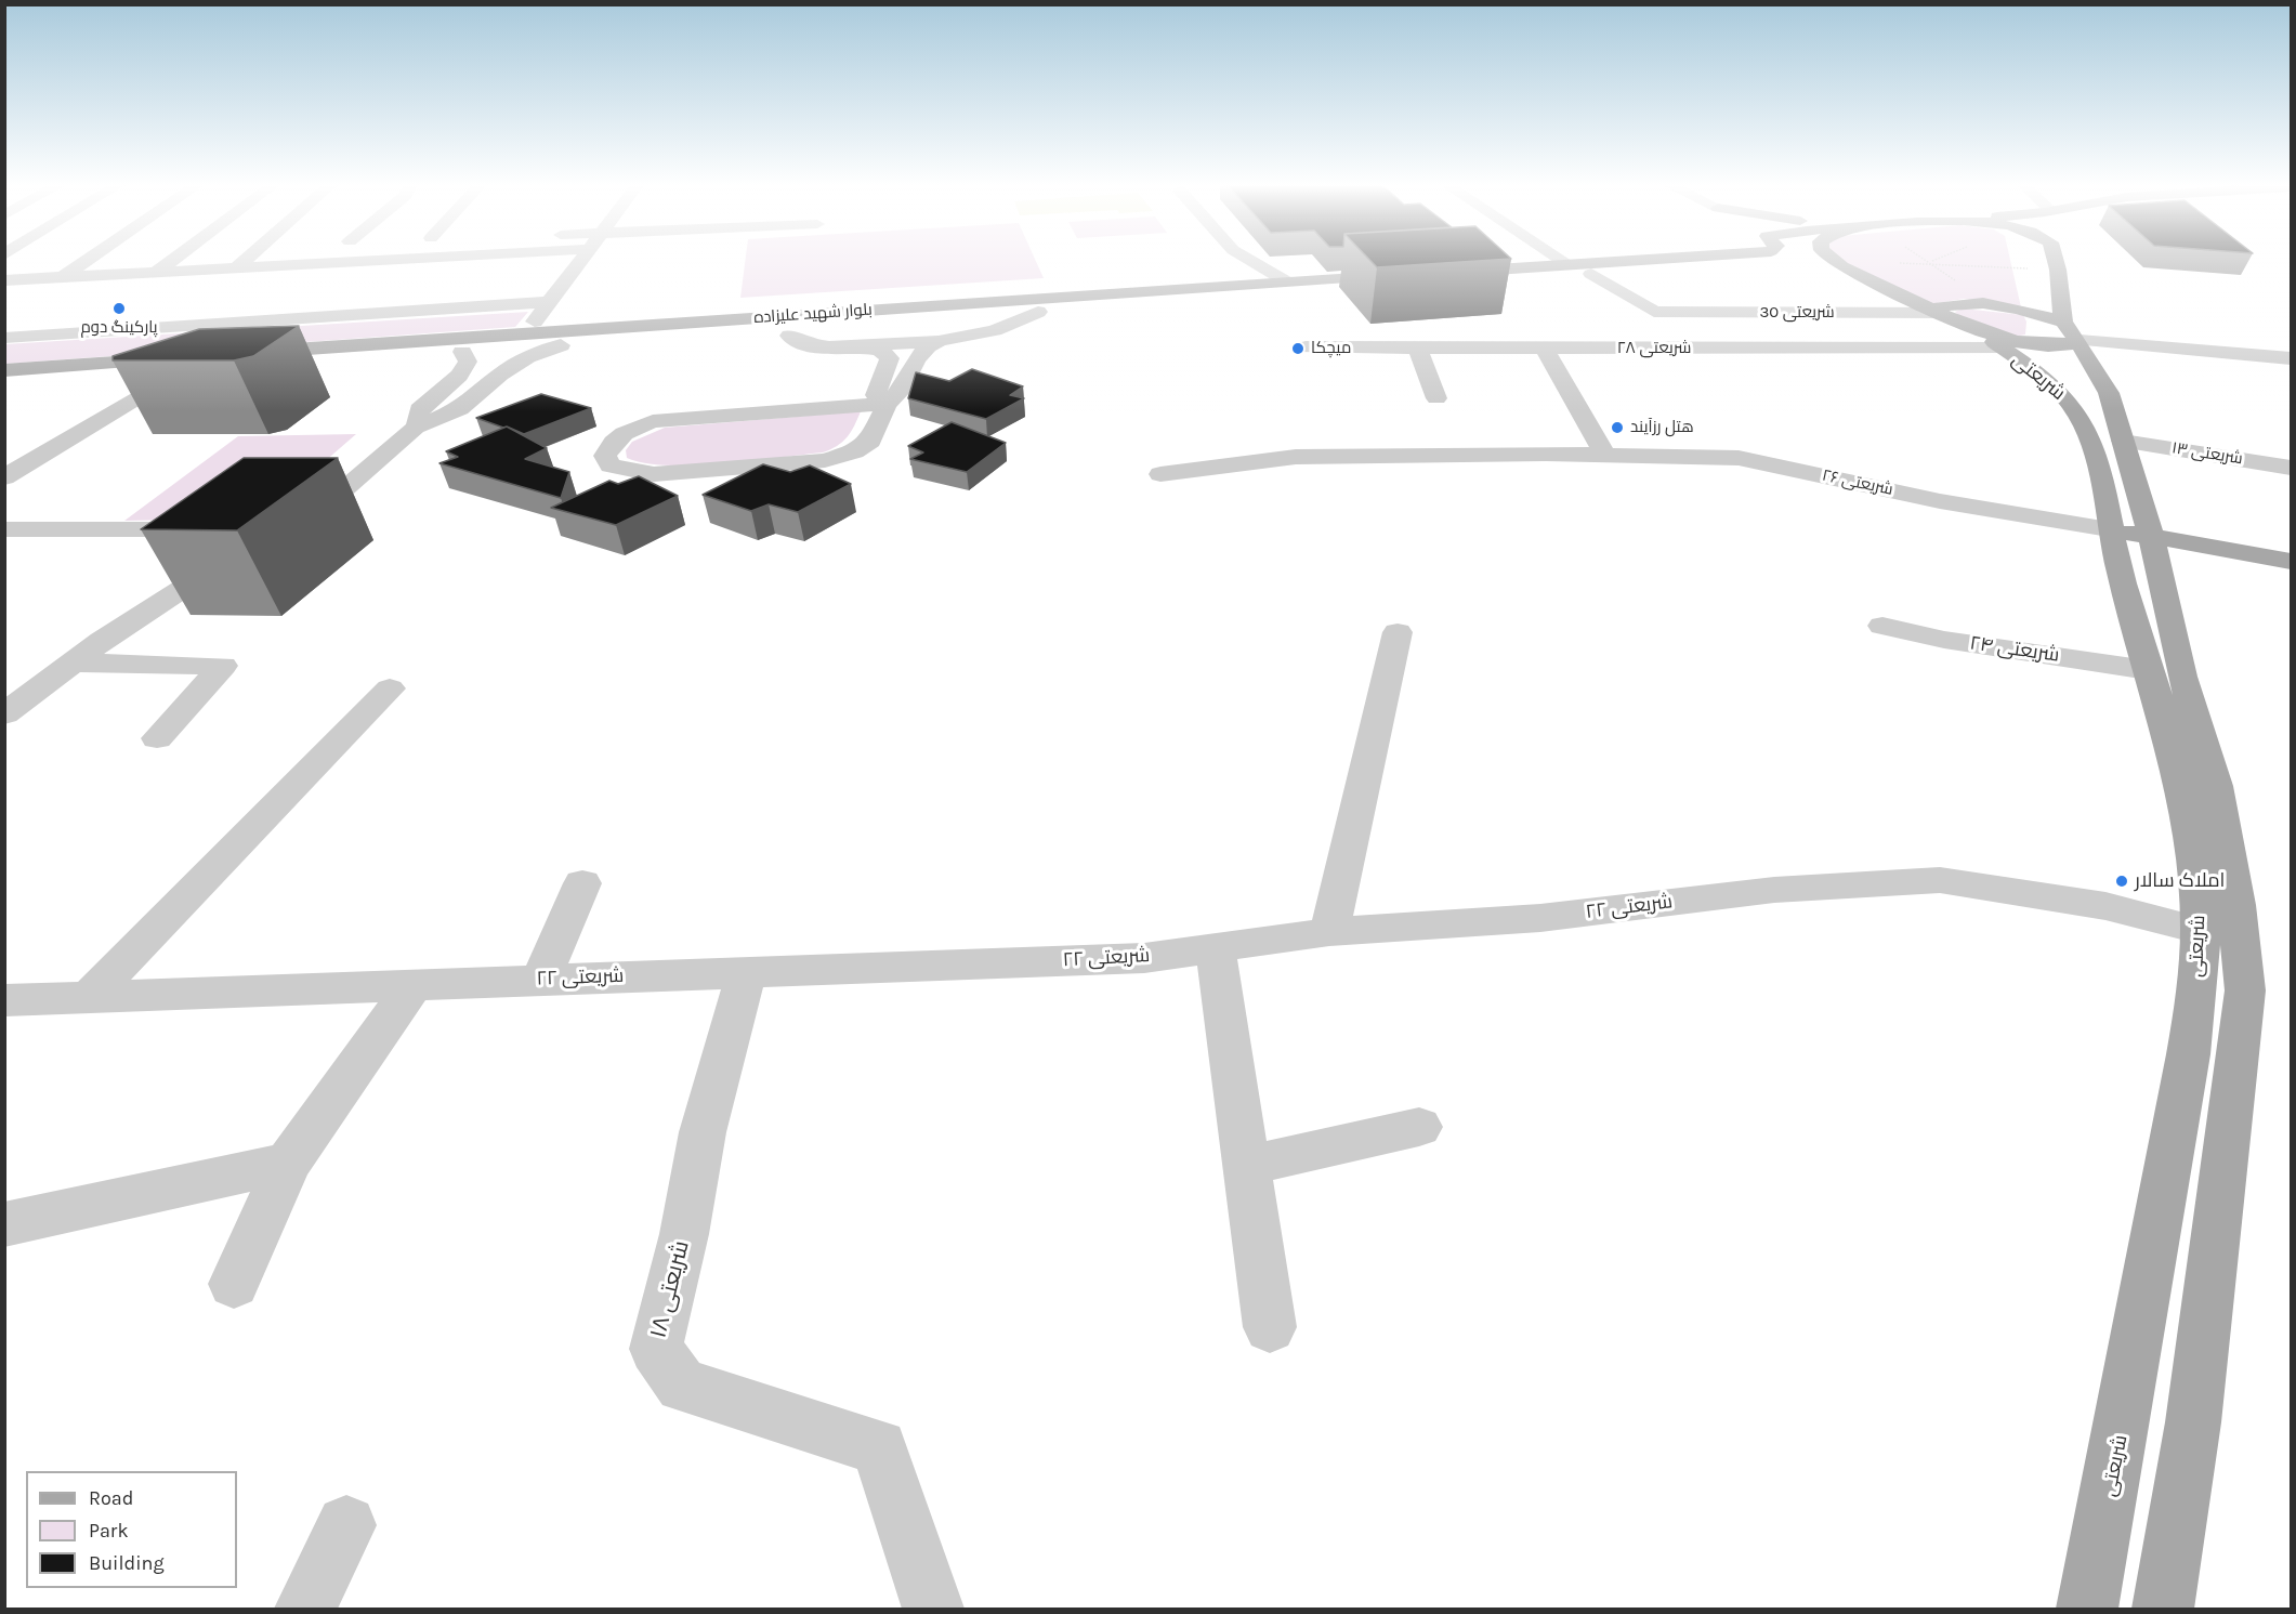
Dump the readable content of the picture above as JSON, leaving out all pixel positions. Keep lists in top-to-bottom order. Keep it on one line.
{"streets":{"main road":["بلوار شهید علیزاده","شریعتی"],"street":["شریعتی 30","شریعتی ۲۸","شریعتی ۱۳","شریعتی ۲۶","شریعتی ۲۴","شریعتی ۲۲","شریعتی ۱۸"]},"crossings":[["شریعتی ۲۸","شریعتی"],["شریعتی","شریعتی ۱۳"],["شریعتی","شریعتی ۲۶"],["شریعتی","شریعتی ۲۴"],["شریعتی","شریعتی ۲۲"],["شریعتی ۲۲","شریعتی ۱۸"]],"places":["پارکینگ دوم","میچکا","هتل رزآیند","املاک سالار"],"legend":["Road","Park","Building"]}
